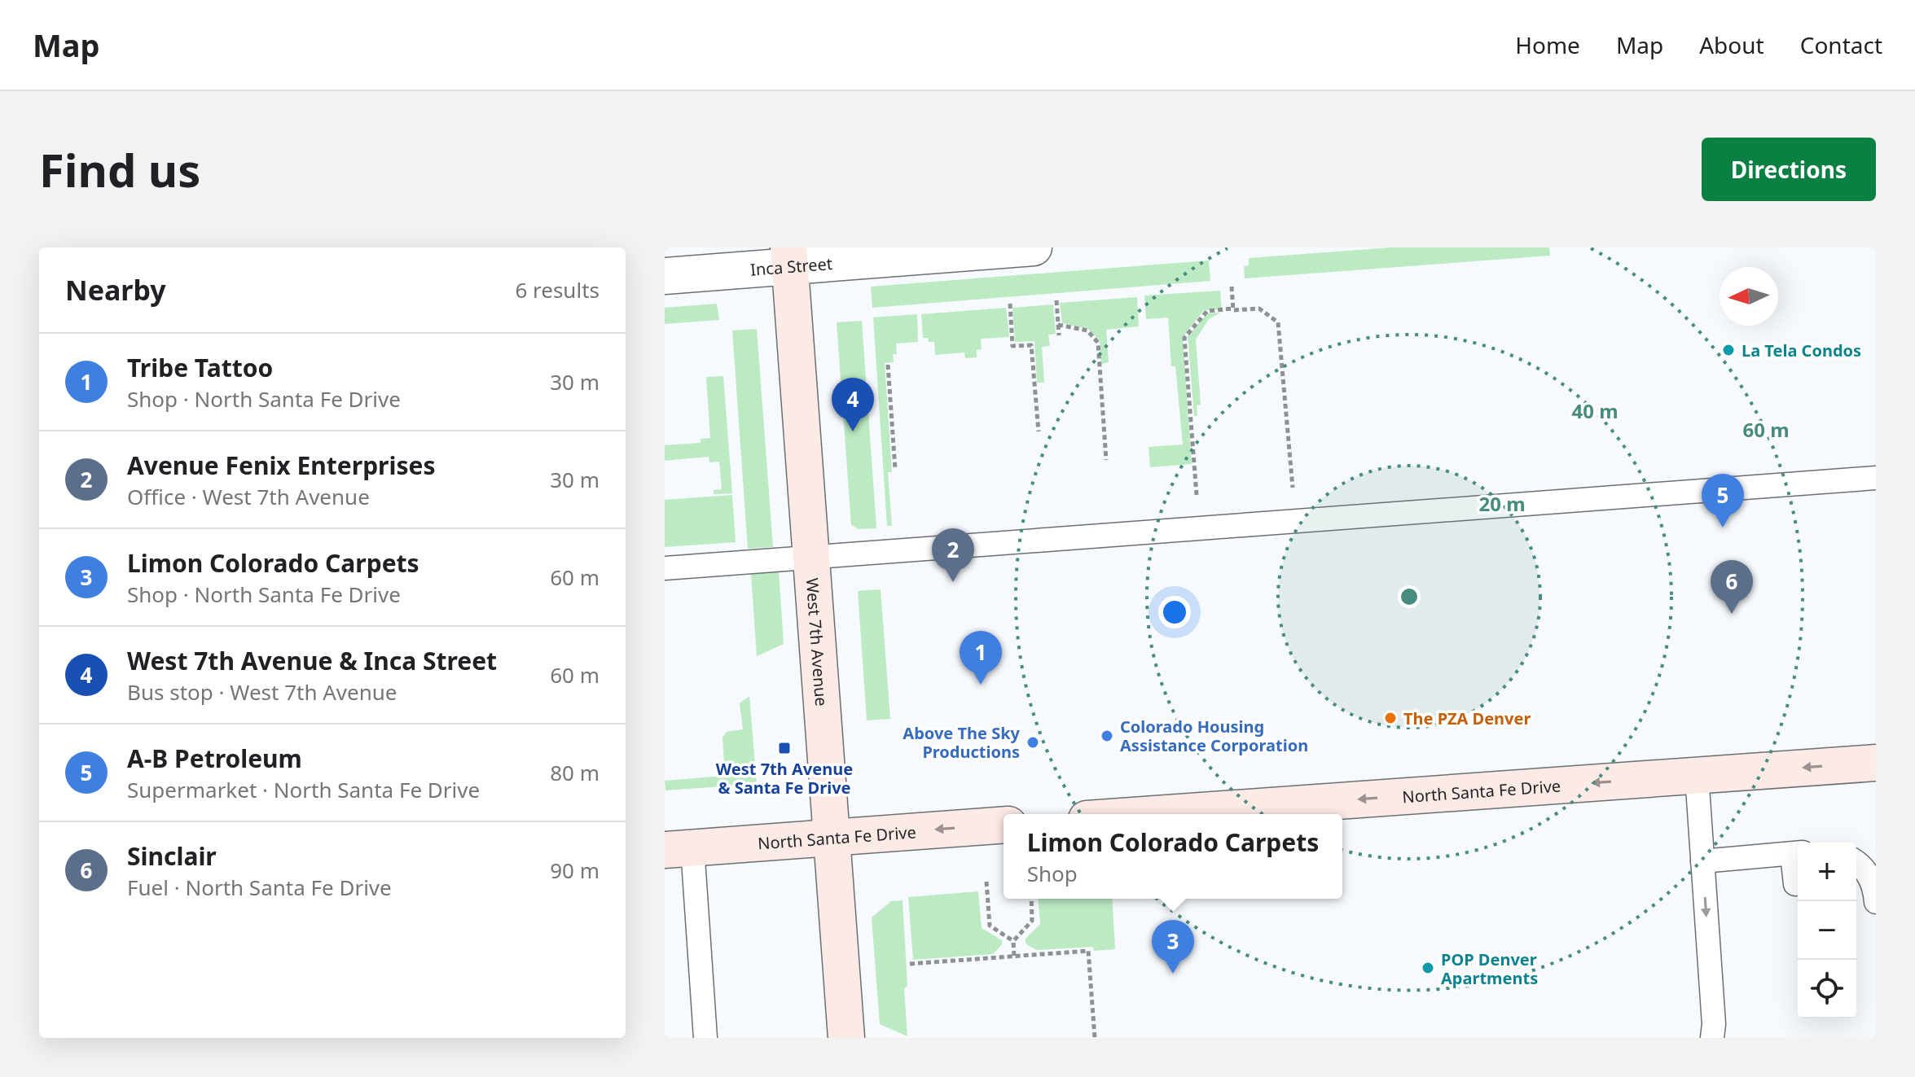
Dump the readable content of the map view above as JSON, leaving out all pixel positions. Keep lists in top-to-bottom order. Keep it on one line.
{"streets":{"main road":["West 7th Avenue","North Santa Fe Drive"],"street":["Inca Street"]},"crossings":[["Inca Street","West 7th Avenue"],["West 7th Avenue","North Santa Fe Drive"]],"one_way":["North Santa Fe Drive"],"places":{"other":["La Tela Condos","The PZA Denver","Colorado Housing Assistance Corporation","Above The Sky Productions","POP Denver Apartments"],"transit":["West 7th Avenue & Santa Fe Drive"]},"north":"left","page":{"header":"Map","nav":["Home","Map","About","Contact"],"buttons":"Directions","title":"Find us","heading":["Nearby","6 results"],"list":[{"mark":"1","name":"Tribe Tattoo","note":"Shop · North Santa Fe Drive","value":"30 m"},{"mark":"2","name":"Avenue Fenix Enterprises","note":"Office · West 7th Avenue","value":"30 m"},{"mark":"3","name":"Limon Colorado Carpets","note":"Shop · North Santa Fe Drive","value":"60 m"},{"mark":"4","name":"West 7th Avenue & Inca Street","note":"Bus stop · West 7th Avenue","value":"60 m"},{"mark":"5","name":"A-B Petroleum","note":"Supermarket · North Santa Fe Drive","value":"80 m"},{"mark":"6","name":"Sinclair","note":"Fuel · North Santa Fe Drive","value":"90 m"}],"pins":["4","5","2","6","1","3"],"popup":["Limon Colorado Carpets","Shop"],"map_buttons":["+","−"]},"rings":["40 m","60 m","20 m"]}
